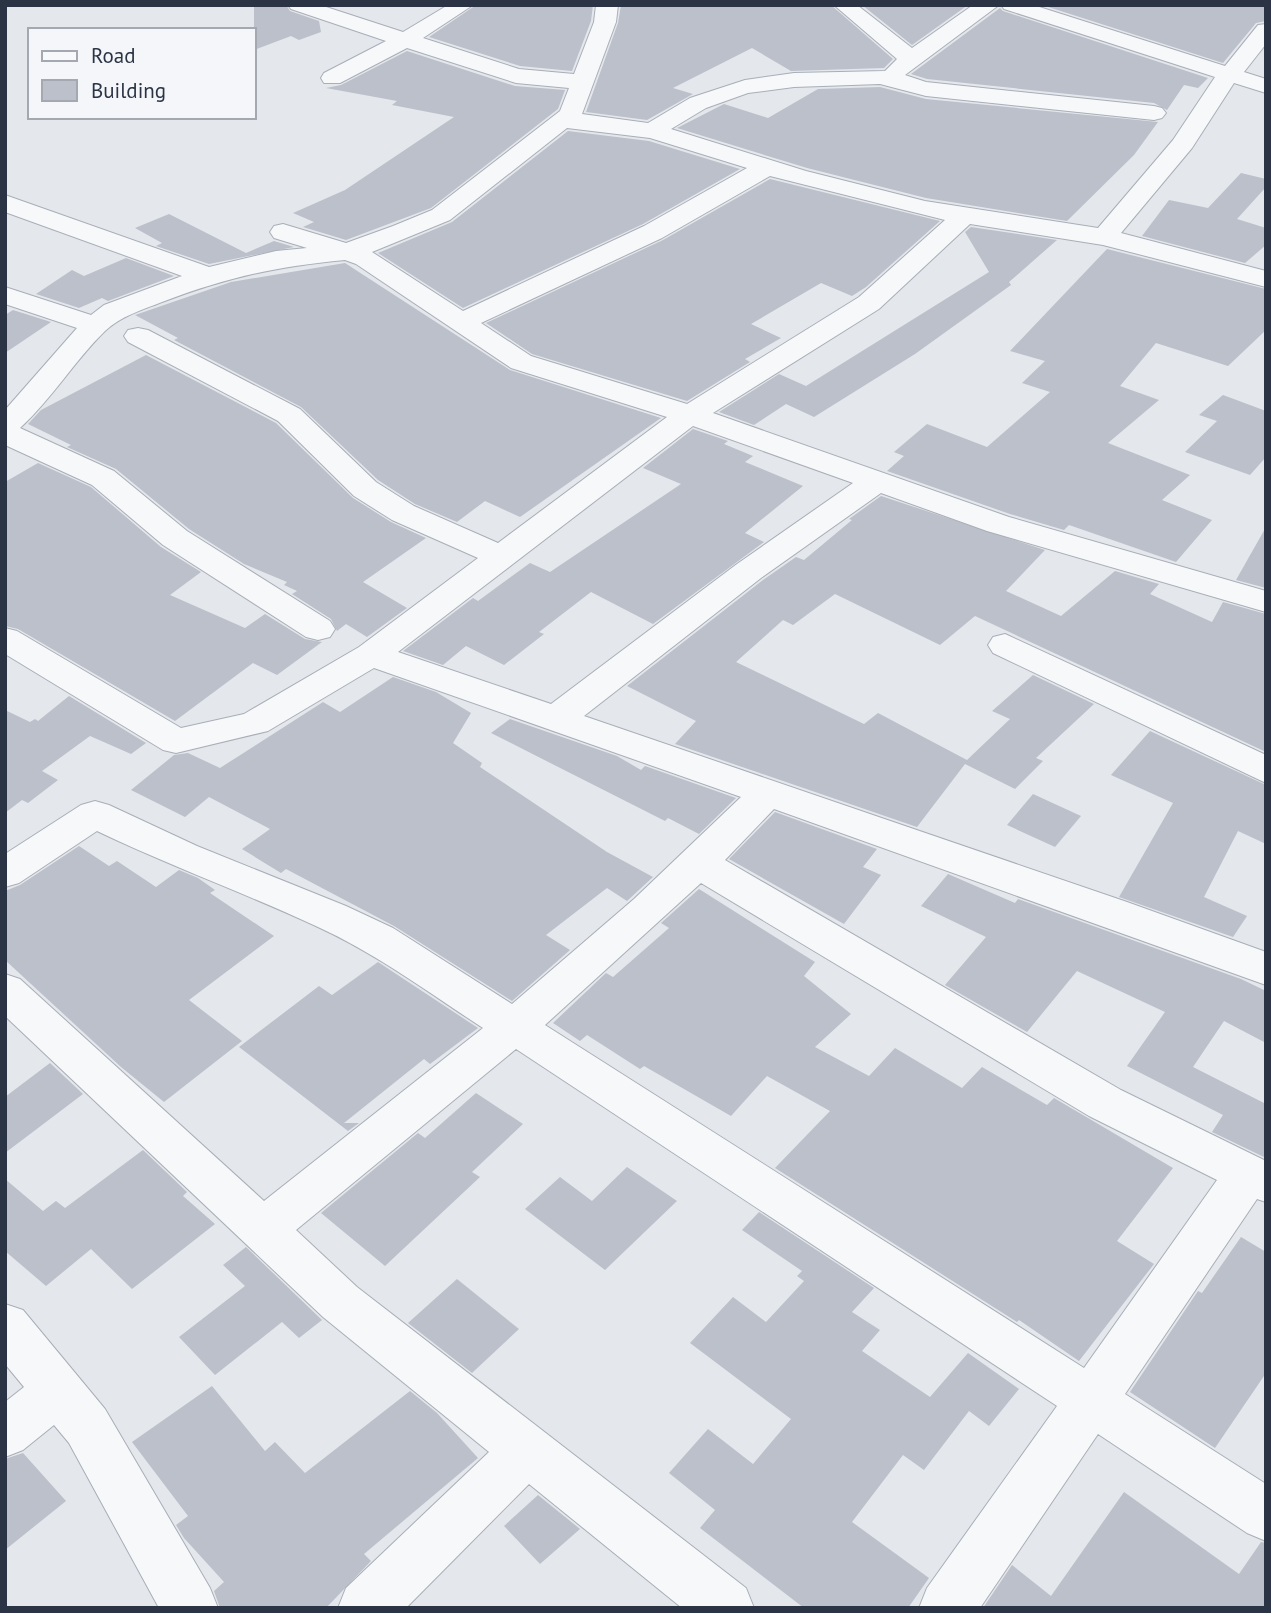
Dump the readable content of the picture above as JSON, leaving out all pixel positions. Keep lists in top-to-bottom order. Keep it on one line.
{"legend":["Road","Building"]}
